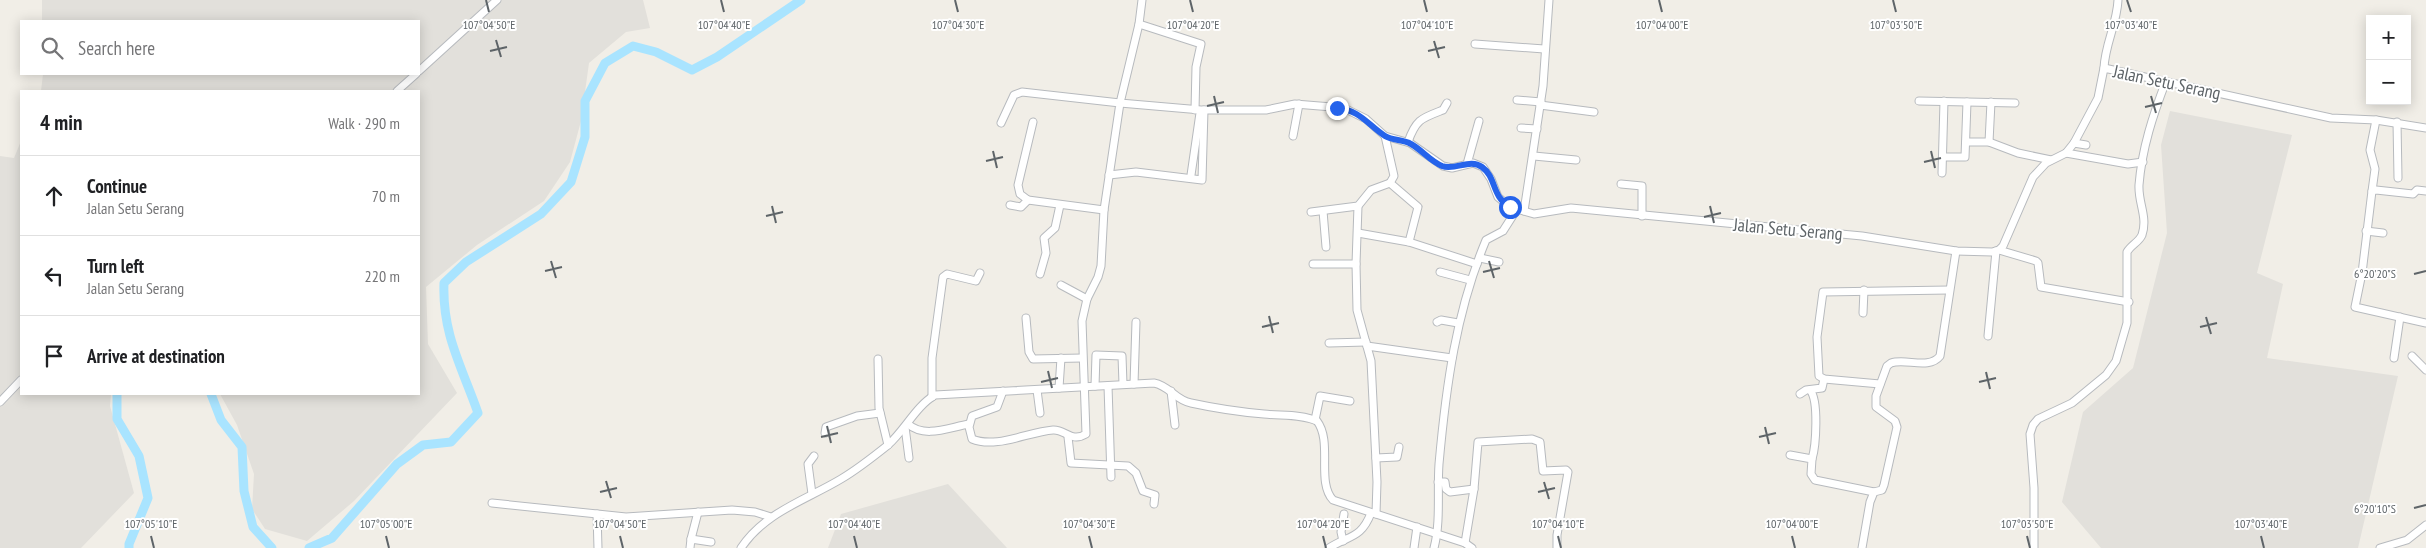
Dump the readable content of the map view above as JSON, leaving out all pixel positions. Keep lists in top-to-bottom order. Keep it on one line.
{"streets":{"street":["Jalan Setu Serang"]},"page":{"map_buttons":["+","−"],"search":"Search here","heading":["4 min","Walk · 290 m"],"list":[["Continue","Jalan Setu Serang","70 m"],["Turn left","Jalan Setu Serang","220 m"],"Arrive at destination"]},"coordinates":["107°04'40\"E","107°04'20\"E","107°04'10\"E","107°04'00\"E","107°03'50\"E","107°03'40\"E","107°04'50\"E","107°04'30\"E","6°20'20\"S","6°20'10\"S","107°05'10\"E","107°05'00\"E"]}
